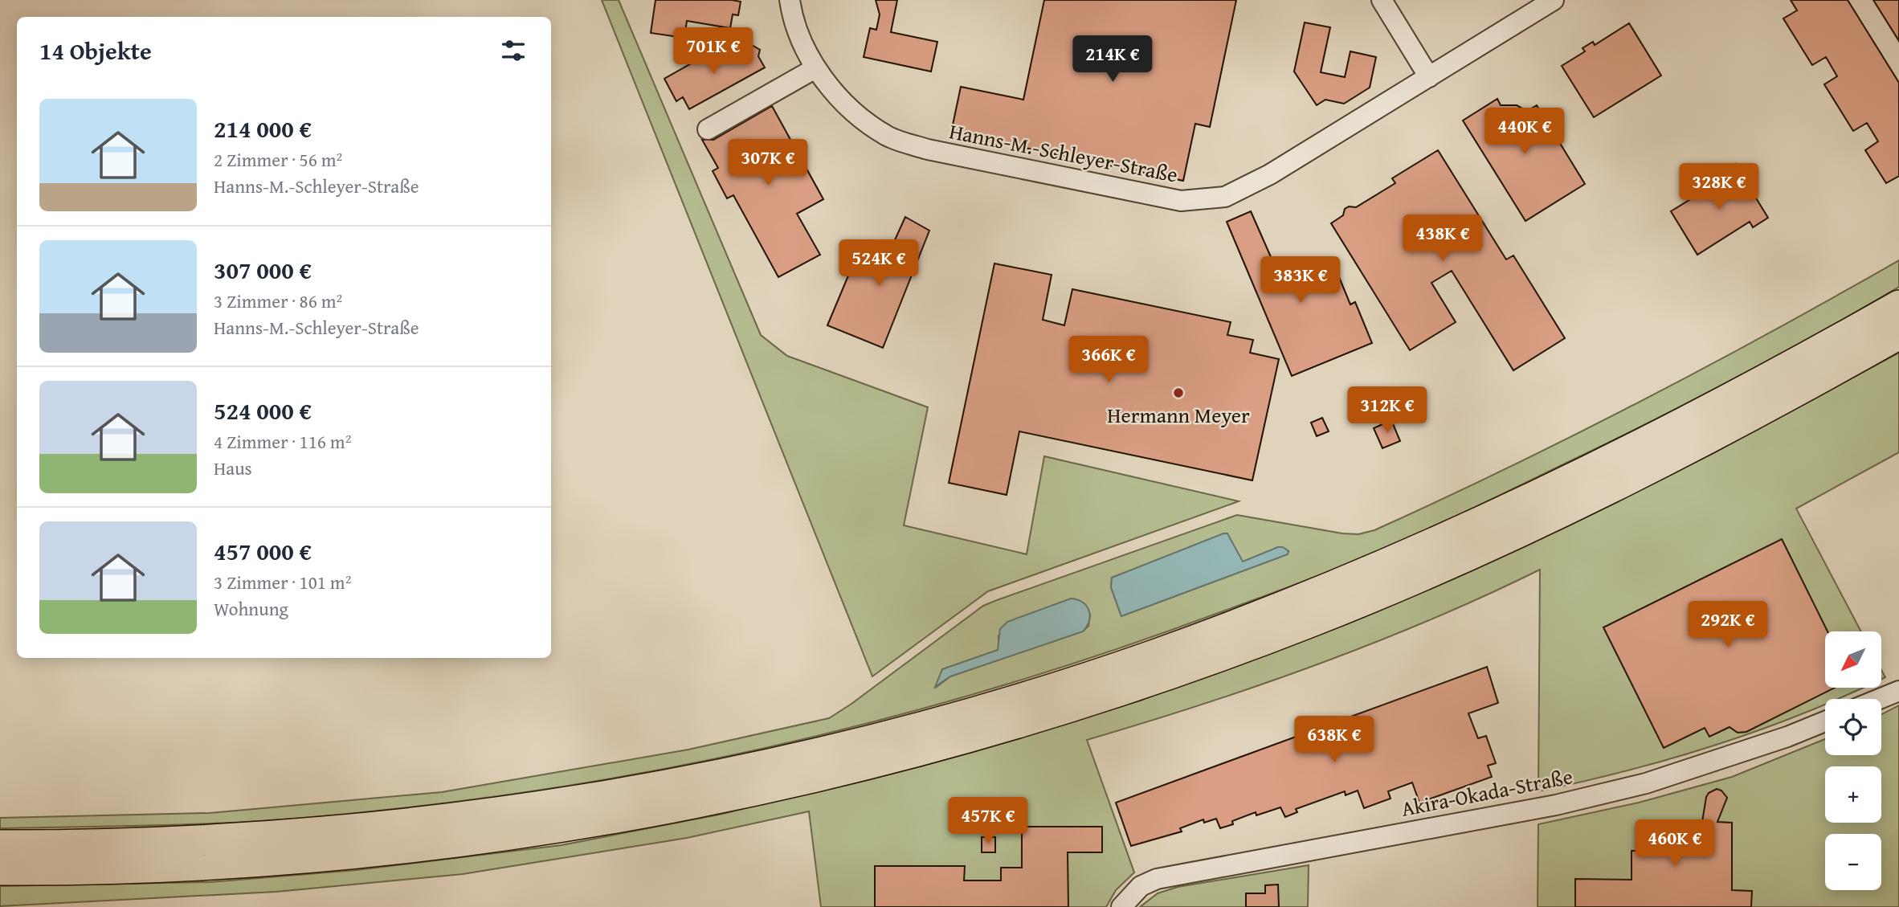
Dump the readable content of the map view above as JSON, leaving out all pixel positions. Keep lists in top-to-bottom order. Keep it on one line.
{"streets":{"street":["Hanns-M.-Schleyer-Straße","Akira-Okada-Straße"]},"places":["Hermann Meyer"],"north":"bottom left","page":{"heading":"14 Objekte","price":["701K €","214K €","440K €","307K €","328K €","438K €","524K €","383K €","366K €","312K €","292K €","638K €","457K €","460K €"],"list":[{"name":"214 000 €","note":"2 Zimmer · 56 m² · Hanns-M.-Schleyer-Straße"},{"name":"307 000 €","note":"3 Zimmer · 86 m² · Hanns-M.-Schleyer-Straße"},{"name":"524 000 €","note":"4 Zimmer · 116 m² · Haus"},{"name":"457 000 €","note":"3 Zimmer · 101 m² · Wohnung"}],"map_buttons":["+","−"]}}
